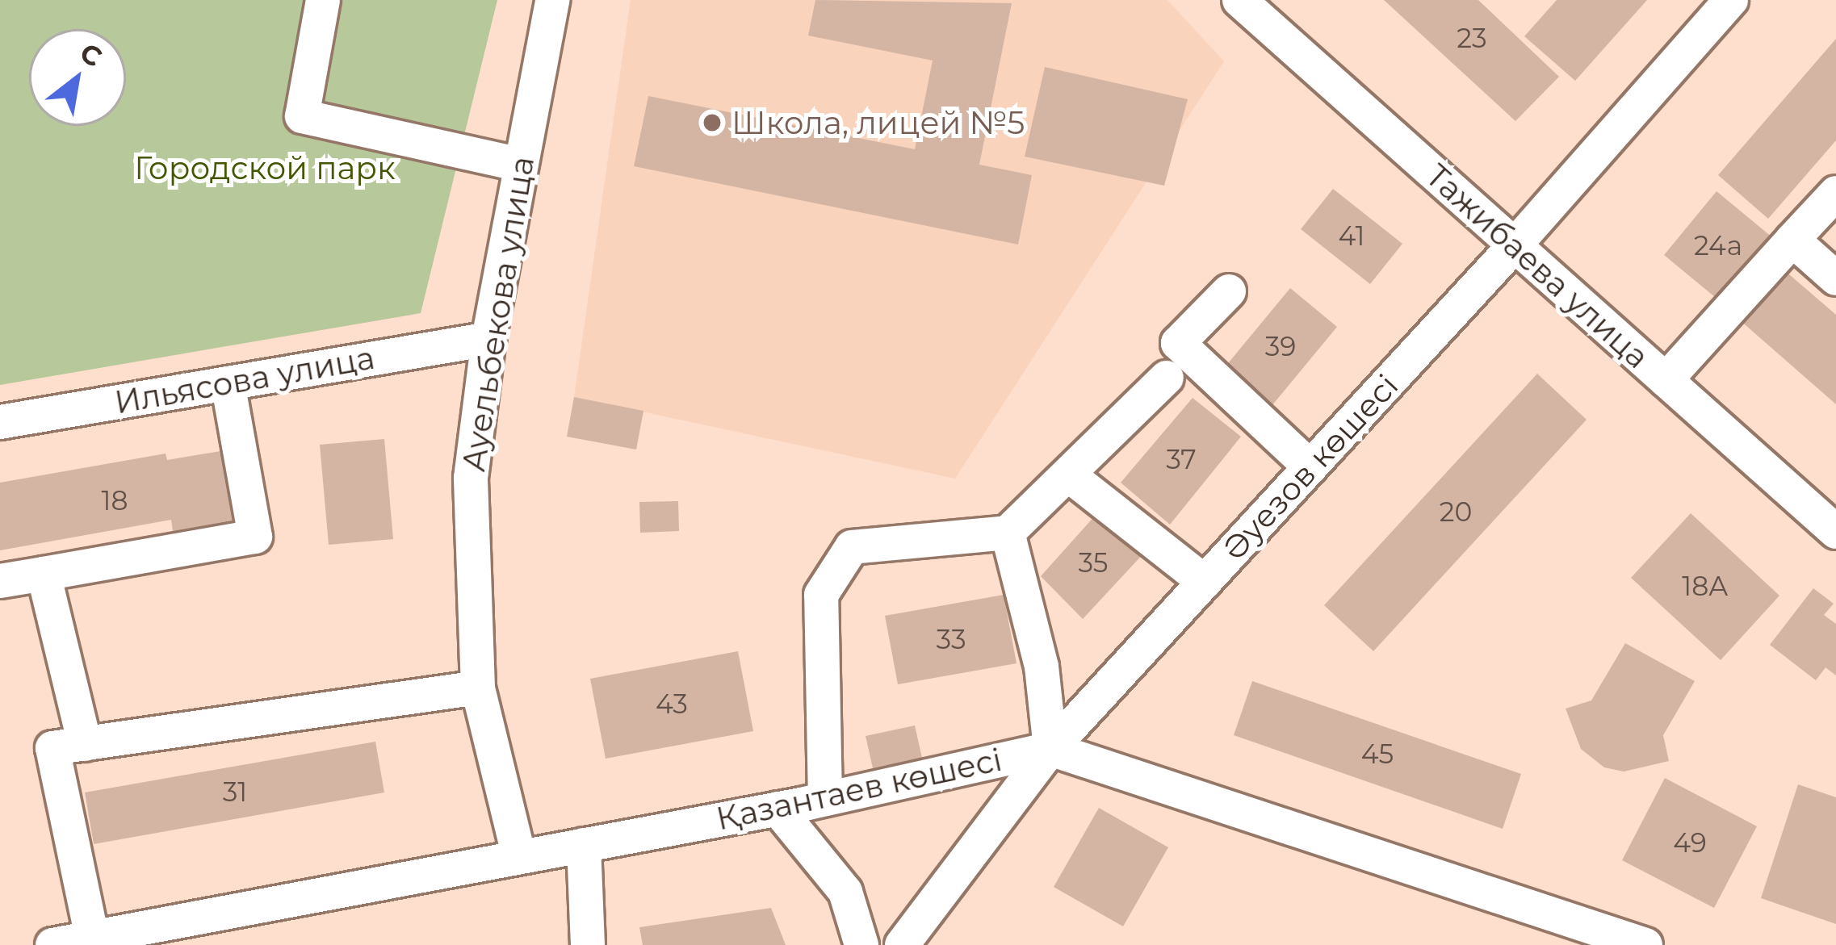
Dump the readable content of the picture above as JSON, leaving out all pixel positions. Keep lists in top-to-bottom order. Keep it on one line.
{"streets":{"street":["Тажибаева улица","Ауельбекова улица","Ильясова улица","Әуезов көшесі","Қазантаев көшесі"]},"crossings":[["Тажибаева улица","Әуезов көшесі"],["Ауельбекова улица","Ильясова улица"],["Ауельбекова улица","Қазантаев көшесі"],["Әуезов көшесі","Қазантаев көшесі"]],"parks":["Городской парк"],"places":["Школа, лицей №5"],"house_numbers":["23","41","24а","39","37","18","20","35","18А","33","43","45","31","49"],"north":"top right"}
